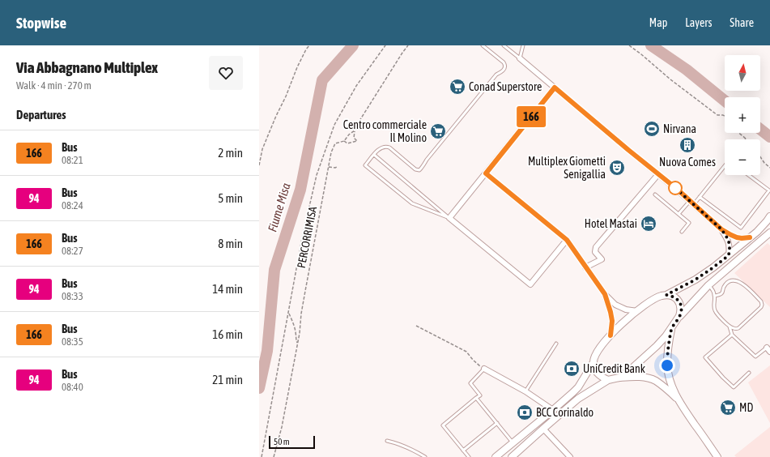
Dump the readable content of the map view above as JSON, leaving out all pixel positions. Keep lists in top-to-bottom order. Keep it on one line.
{"streets":{"path":["PERCORRIMISA"]},"water":["Fiume Misa"],"places":{"supermarket":["Conad Superstore","Centro commerciale Il Molino","MD"],"sports":["Nirvana"],"building":["Nuova Comes"],"theatre":["Multiplex Giometti Senigallia"],"hotel":["Hotel Mastai"],"bank":["UniCredit Bank","BCC Corinaldo"]},"lines":["bus line 166"],"scale_bar":"50 m","north":"top","page":{"header":"Stopwise","nav":["Map","Layers","Share"],"heading":[["Via Abbagnano Multiplex","Walk · 4 min · 270 m"],"Departures"],"on_map":"166","map_buttons":["+","−"],"list":[{"mark":"166","name":"Bus","note":"08:21","value":"2 min"},{"mark":"94","name":"Bus","note":"08:24","value":"5 min"},{"mark":"166","name":"Bus","note":"08:27","value":"8 min"},{"mark":"94","name":"Bus","note":"08:33","value":"14 min"},{"mark":"166","name":"Bus","note":"08:35","value":"16 min"},{"mark":"94","name":"Bus","note":"08:40","value":"21 min"}],"scale":"50 m"}}
